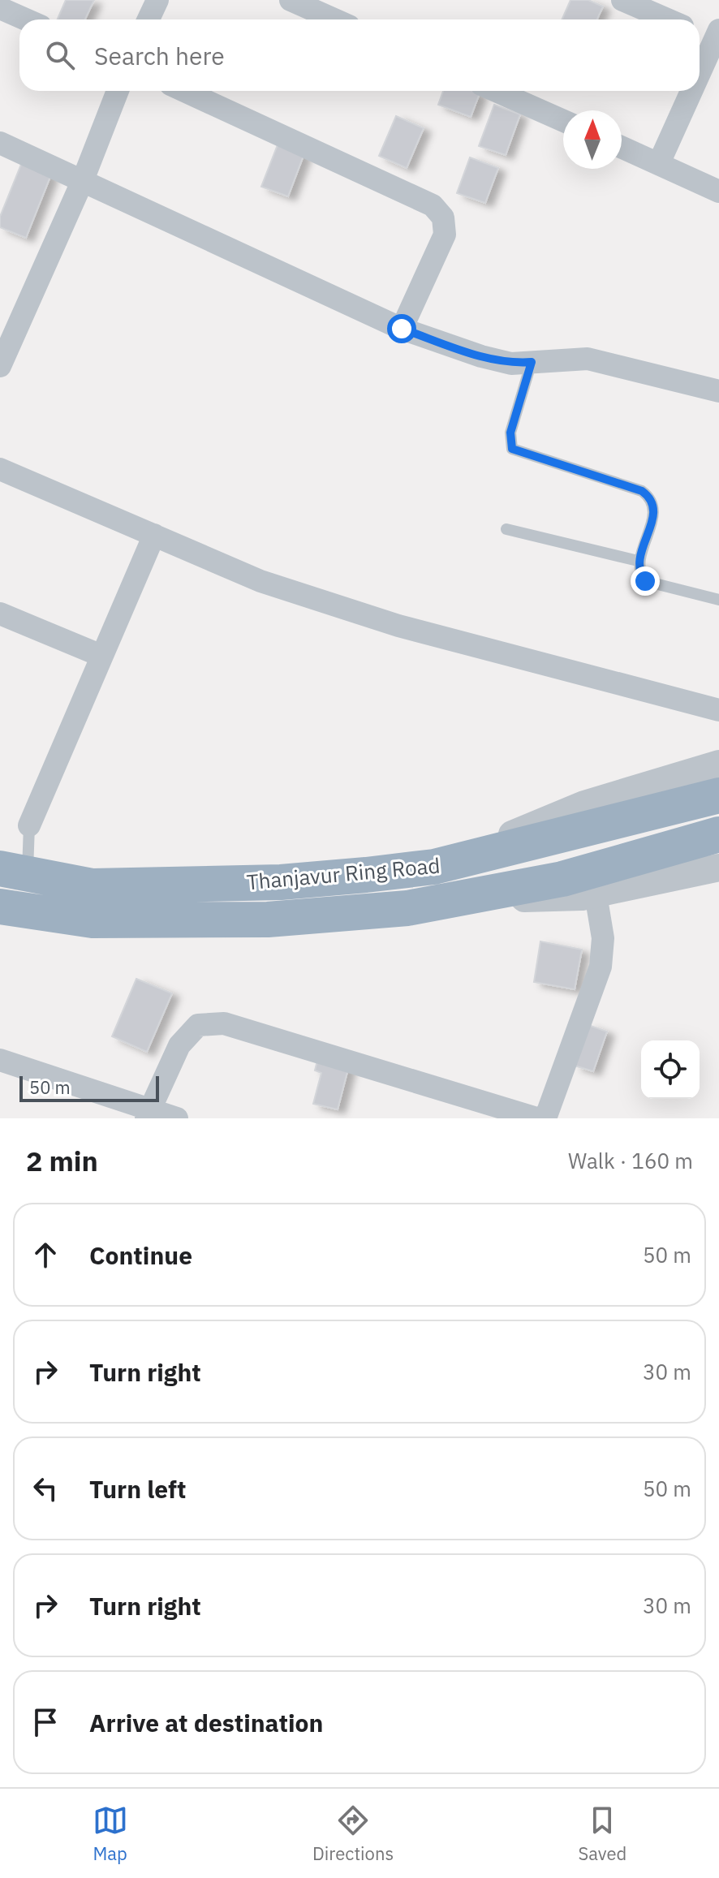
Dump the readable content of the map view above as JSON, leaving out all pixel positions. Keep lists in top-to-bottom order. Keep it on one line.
{"streets":{"highway":["Thanjavur Ring Road"]},"scale_bar":"50 m","north":"top","page":{"search":"Search here","scale":"50 m","heading":["2 min","Walk · 160 m"],"list":[["Continue","50 m"],["Turn right","30 m"],["Turn left","50 m"],["Turn right","30 m"],"Arrive at destination"],"nav":["Map","Directions","Saved"]}}
